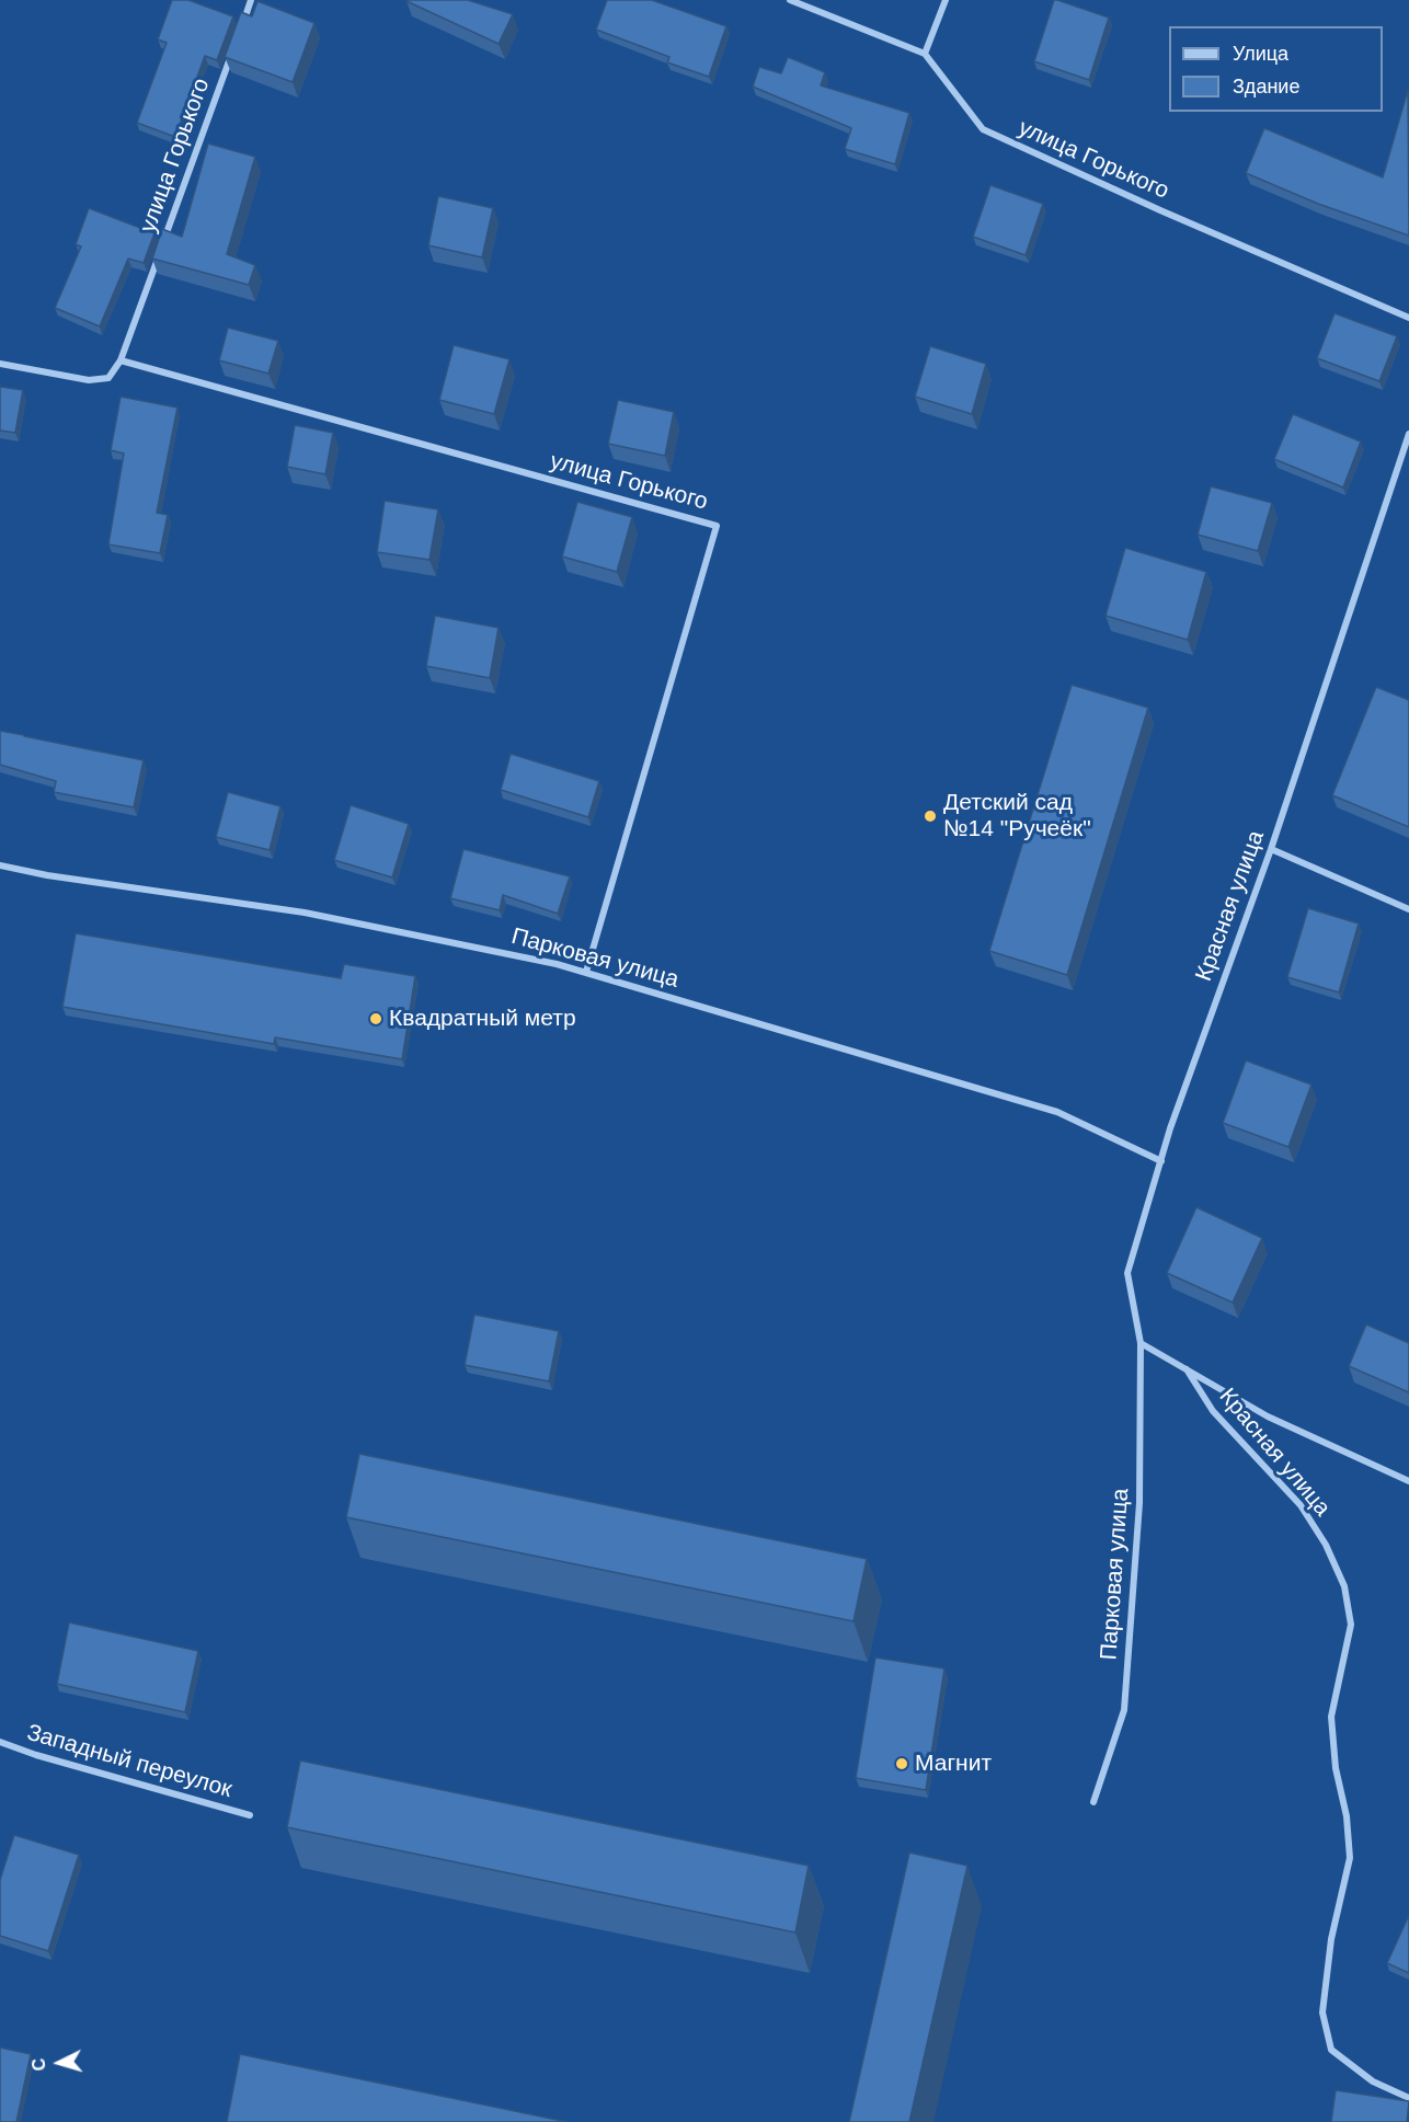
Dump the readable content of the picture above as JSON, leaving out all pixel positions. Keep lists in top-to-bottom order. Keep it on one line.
{"streets":{"street":["улица Горького","Красная улица","Парковая улица","Западный переулок"]},"crossings":[["улица Горького","Парковая улица"],["Красная улица","Парковая улица"]],"places":["Детский сад №14 \"Ручеёк\"","Квадратный метр","Магнит"],"legend":["Улица","Здание"],"north":"left"}
